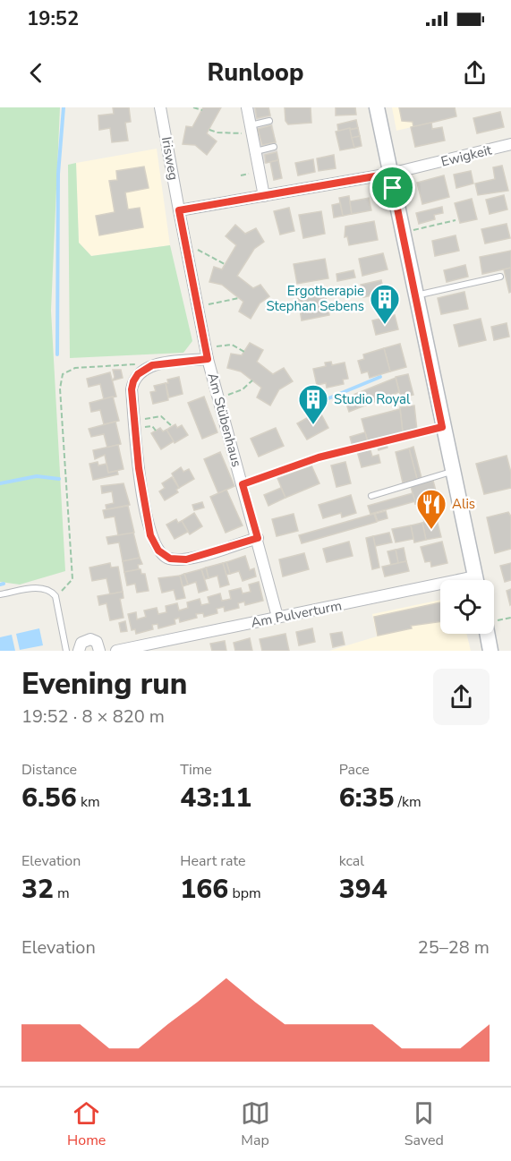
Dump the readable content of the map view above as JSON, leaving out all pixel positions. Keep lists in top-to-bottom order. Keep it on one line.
{"streets":{"street":["Ewigkeit","Irisweg","Am Stübenhaus","Am Pulverturm"]},"crossings":[["Irisweg","Am Stübenhaus"],["Am Stübenhaus","Am Pulverturm"]],"places":{"building":["Ergotherapie Stephan Sebens","Studio Royal"],"restaurant":["Alis"]},"page":{"status":"19:52","header":"Runloop","heading":["Evening run","19:52 · 8 × 820 m"],"stats":[["Distance","6.56 km"],["Time","43:11"],["Pace","6:35 /km"],["Elevation","32 m"],["Heart rate","166 bpm"],["kcal","394"]],"chart":["Elevation","25–28 m"],"tabs":["Home","Map","Saved"]}}
